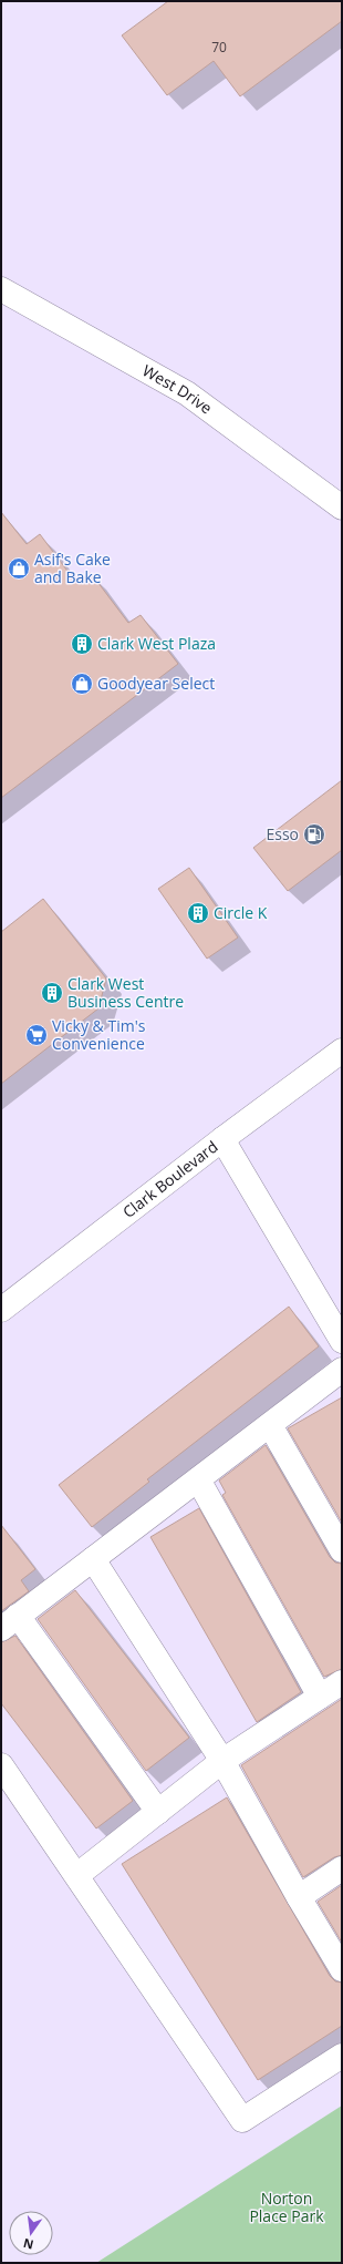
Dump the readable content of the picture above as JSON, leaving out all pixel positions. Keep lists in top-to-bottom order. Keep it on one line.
{"streets":{"street":["West Drive","Clark Boulevard"]},"parks":["Norton Place Park"],"places":{"shop":["Asif's Cake and Bake","Goodyear Select"],"building":["Clark West Plaza","Circle K","Clark West Business Centre"],"fuel station":["Esso"],"supermarket":["Vicky & Tim's Convenience"]},"house_numbers":["70"],"north":"bottom"}
